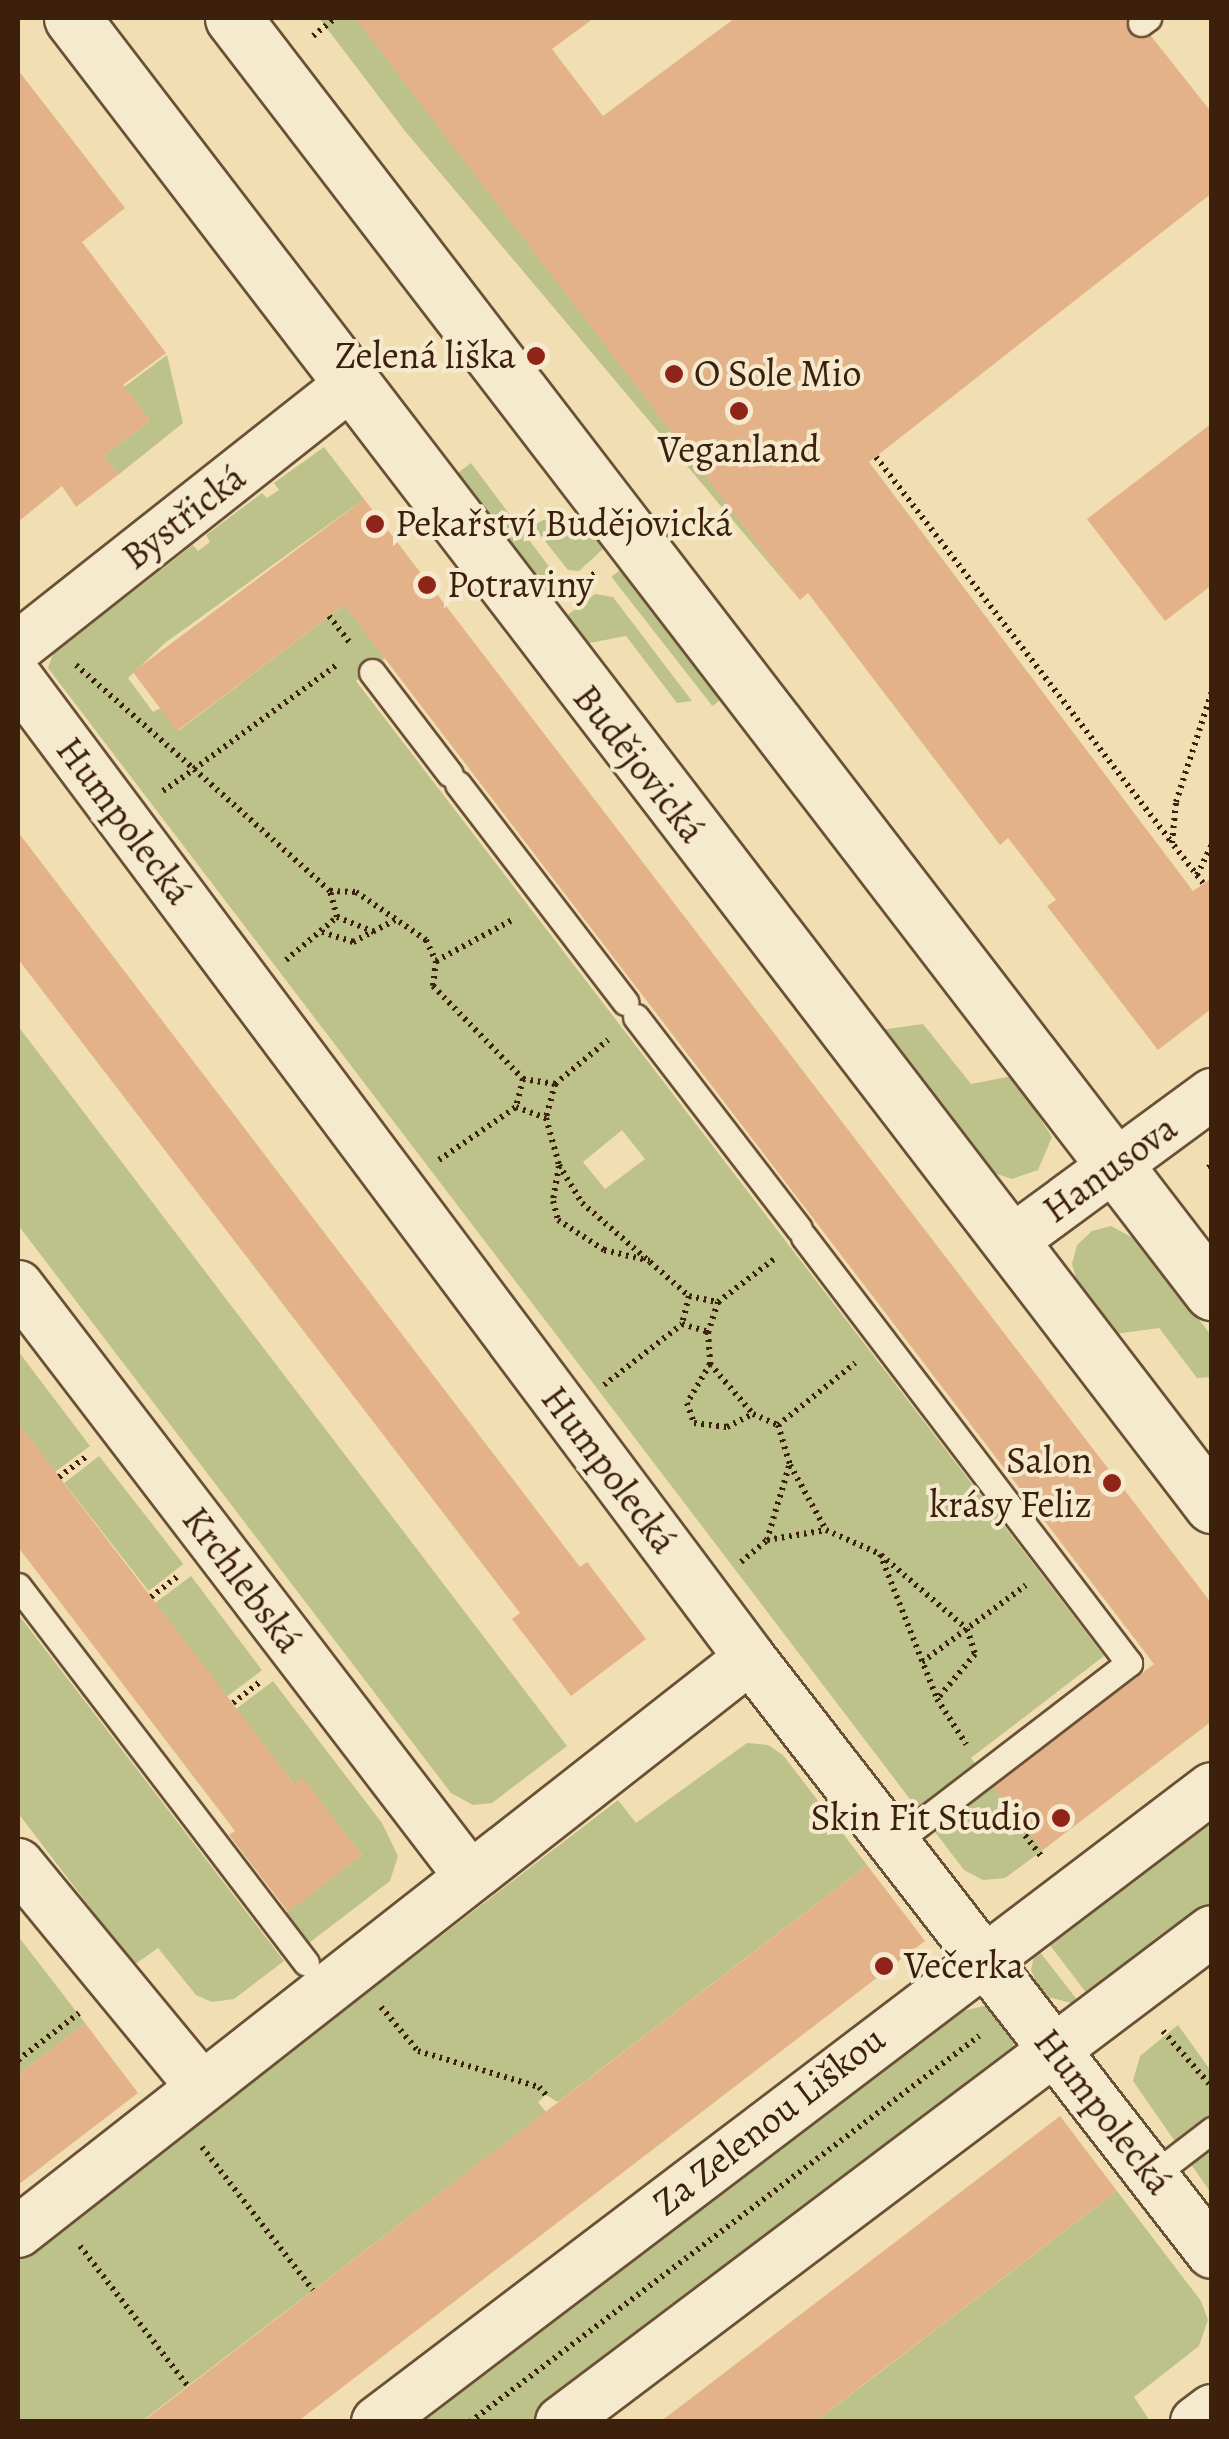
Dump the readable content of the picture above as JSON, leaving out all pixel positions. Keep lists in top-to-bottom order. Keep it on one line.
{"streets":{"street":["Bystřická","Budějovická","Humpolecká","Hanusova","Krchlebská","Za Zelenou Liškou"]},"crossings":[["Bystřická","Budějovická"],["Budějovická","Hanusova"],["Humpolecká","Za Zelenou Liškou"]],"places":["Zelená liška","O Sole Mio","Veganland","Pekařství Budějovická","Potraviny","Salon krásy Feliz","Skin Fit Studio","Večerka"]}
